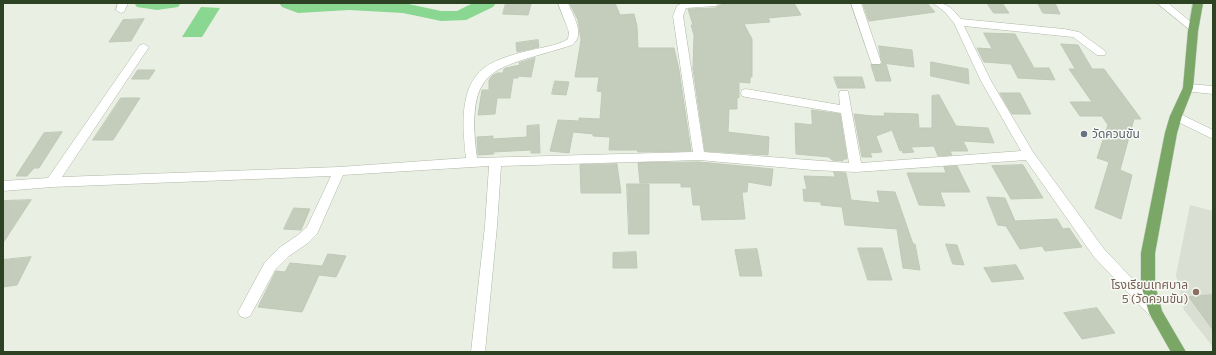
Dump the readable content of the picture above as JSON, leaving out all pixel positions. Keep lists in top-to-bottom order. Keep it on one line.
{"places":["วัดควนขัน","โรงเรียนเทศบาล 5 (วัดควนขัน)"]}
